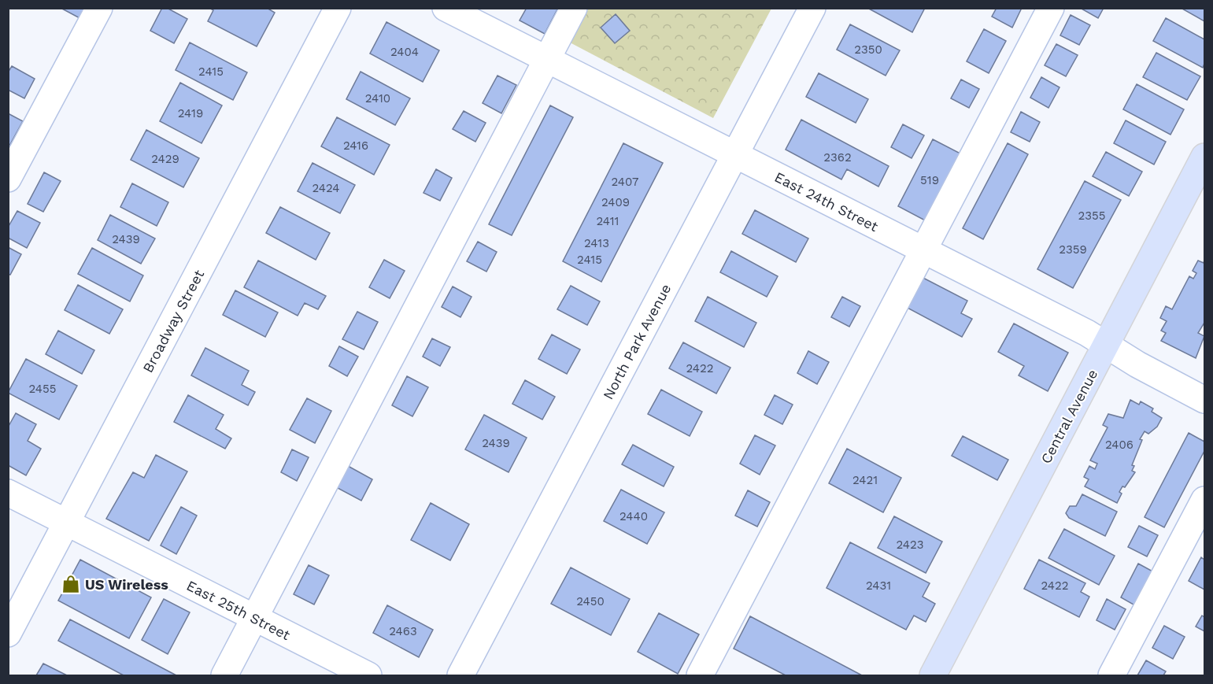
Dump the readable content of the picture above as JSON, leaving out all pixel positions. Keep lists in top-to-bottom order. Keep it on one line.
{"streets":{"main road":["Central Avenue"],"street":["East 24th Street","Broadway Street","North Park Avenue","East 25th Street"]},"crossings":[["East 24th Street","North Park Avenue"],["East 24th Street","Central Avenue"],["Broadway Street","East 25th Street"]],"places":{"shop":["US Wireless"]},"house_numbers":["2350","2404","2415","2410","2419","2416","2362","2429","519","2407","2424","2409","2355","2411","2439","2413","2359","2415","2422","2455","2439","2406","2421","2440","2423","2431","2422","2450","2463"]}
